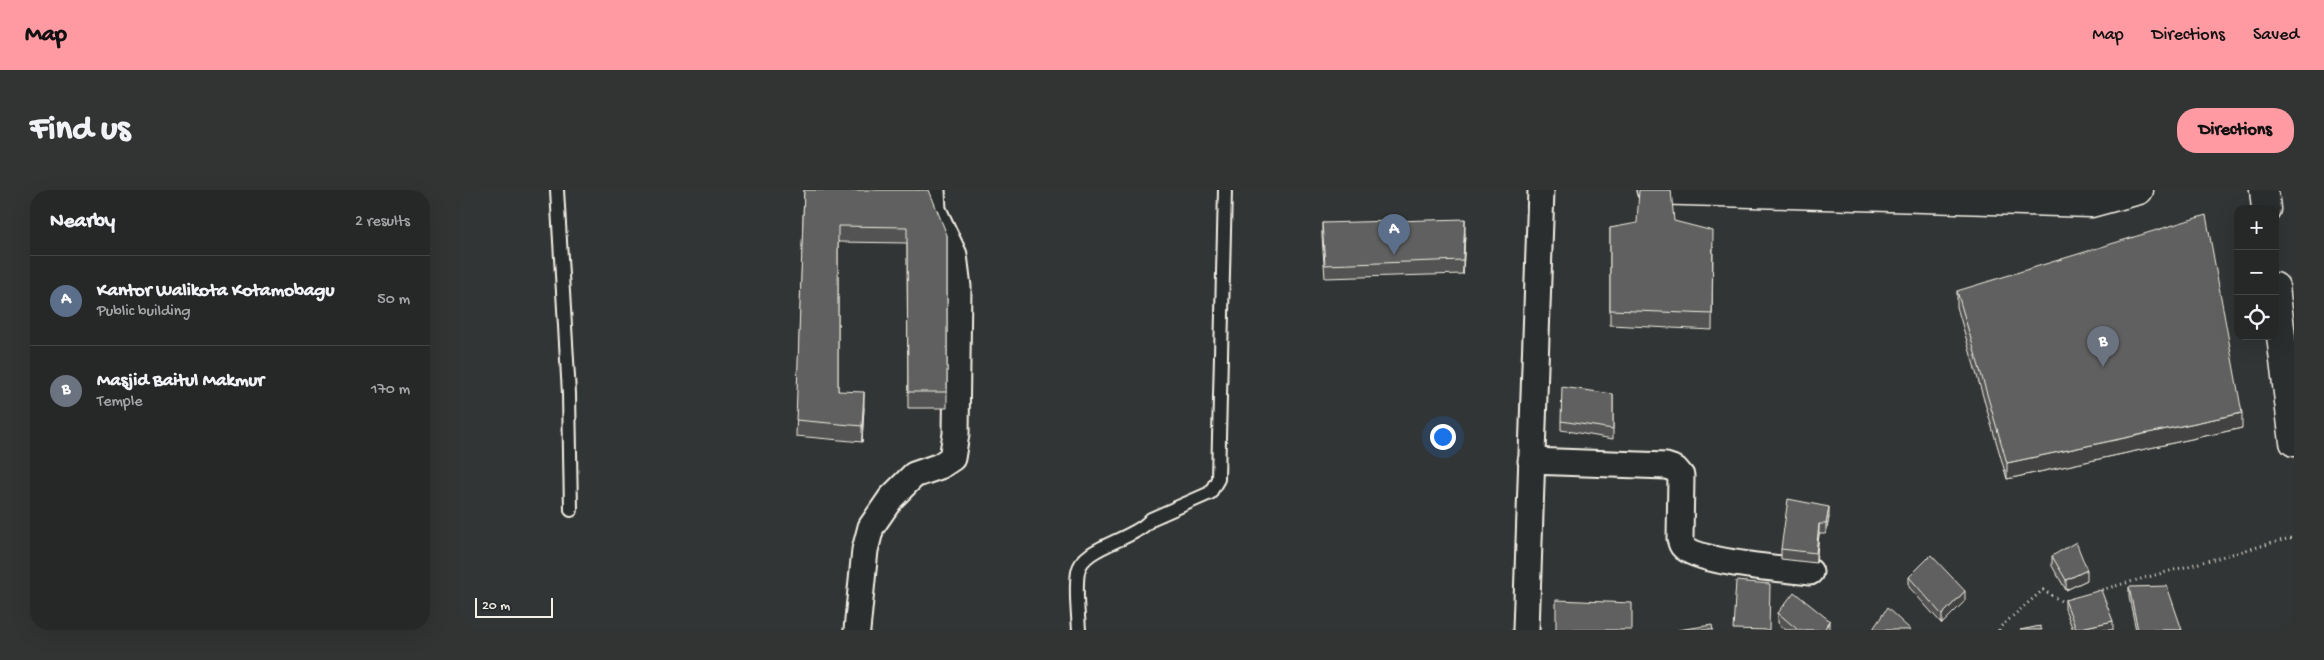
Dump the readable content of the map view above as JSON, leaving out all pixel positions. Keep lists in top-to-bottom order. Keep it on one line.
{"scale_bar":"20 m","page":{"header":"Map","nav":["Map","Directions","Saved"],"buttons":"Directions","title":"Find us","heading":["Nearby","2 results"],"map_buttons":["+","−"],"pins":["A","B"],"list":[{"mark":"A","name":"Kantor Walikota Kotamobagu","note":"Public building","value":"50 m"},{"mark":"B","name":"Masjid Baitul Makmur","note":"Temple","value":"170 m"}],"scale":"20 m"}}
